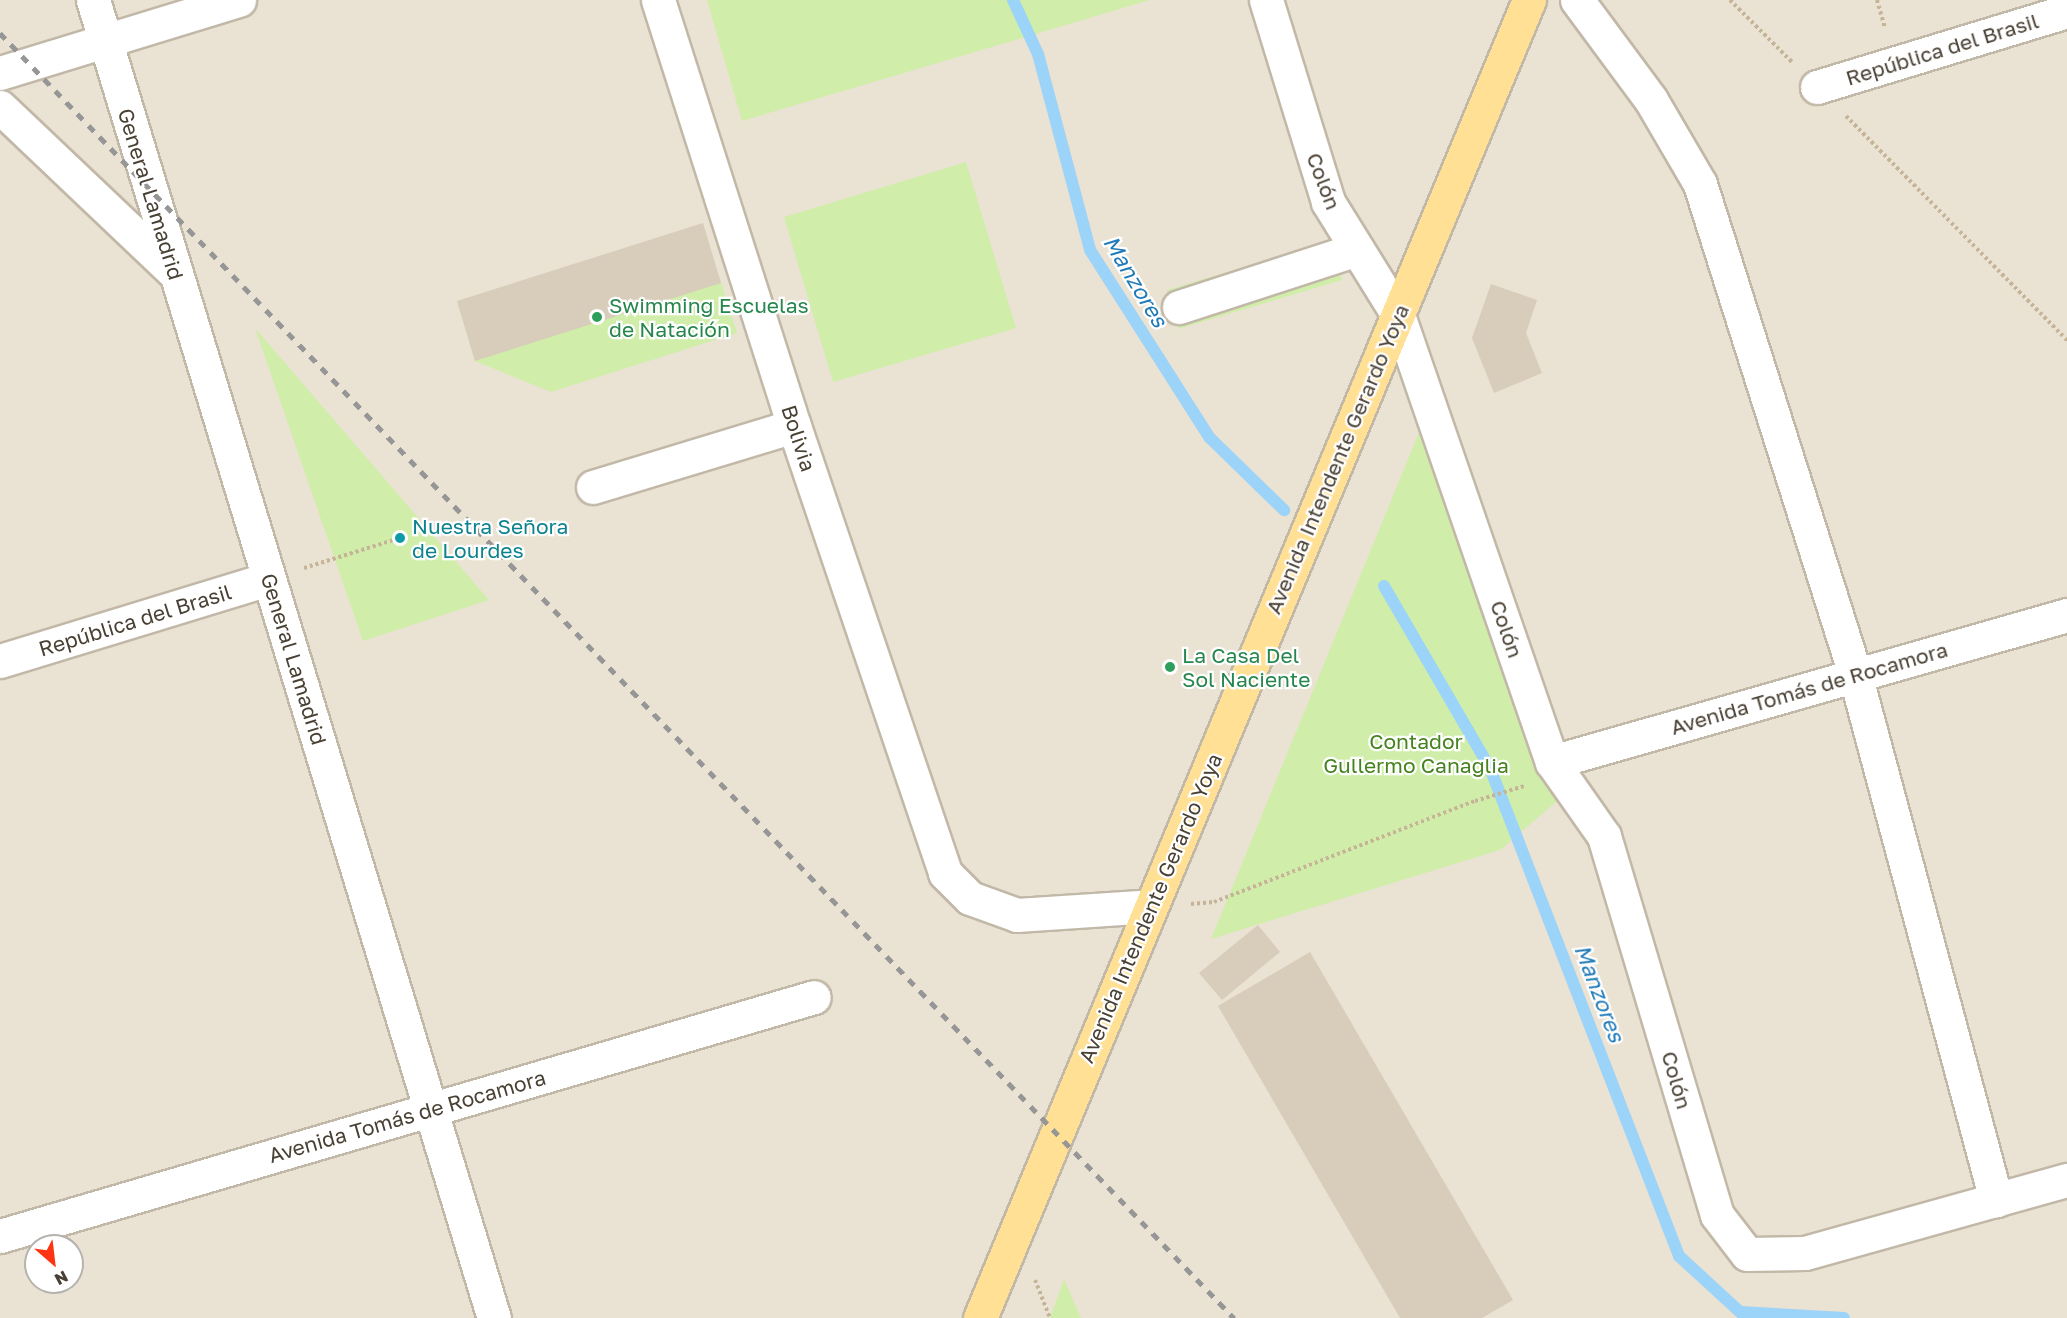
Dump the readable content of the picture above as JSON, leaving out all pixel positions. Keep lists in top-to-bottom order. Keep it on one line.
{"streets":{"main road":["Avenida Intendente Gerardo Yoya"],"street":["República del Brasil","Colón","General Lamadrid","Bolivia","Avenida Tomás de Rocamora"]},"crossings":[["República del Brasil","General Lamadrid"],["Colón","Avenida Intendente Gerardo Yoya"],["Colón","Avenida Tomás de Rocamora"],["General Lamadrid","Avenida Tomás de Rocamora"],["Bolivia","Avenida Intendente Gerardo Yoya"]],"water":["Manzores"],"parks":["Contador Gullermo Canaglia"],"places":["Swimming Escuelas de Natación","Nuestra Señora de Lourdes","La Casa Del Sol Naciente"],"north":"bottom right"}
